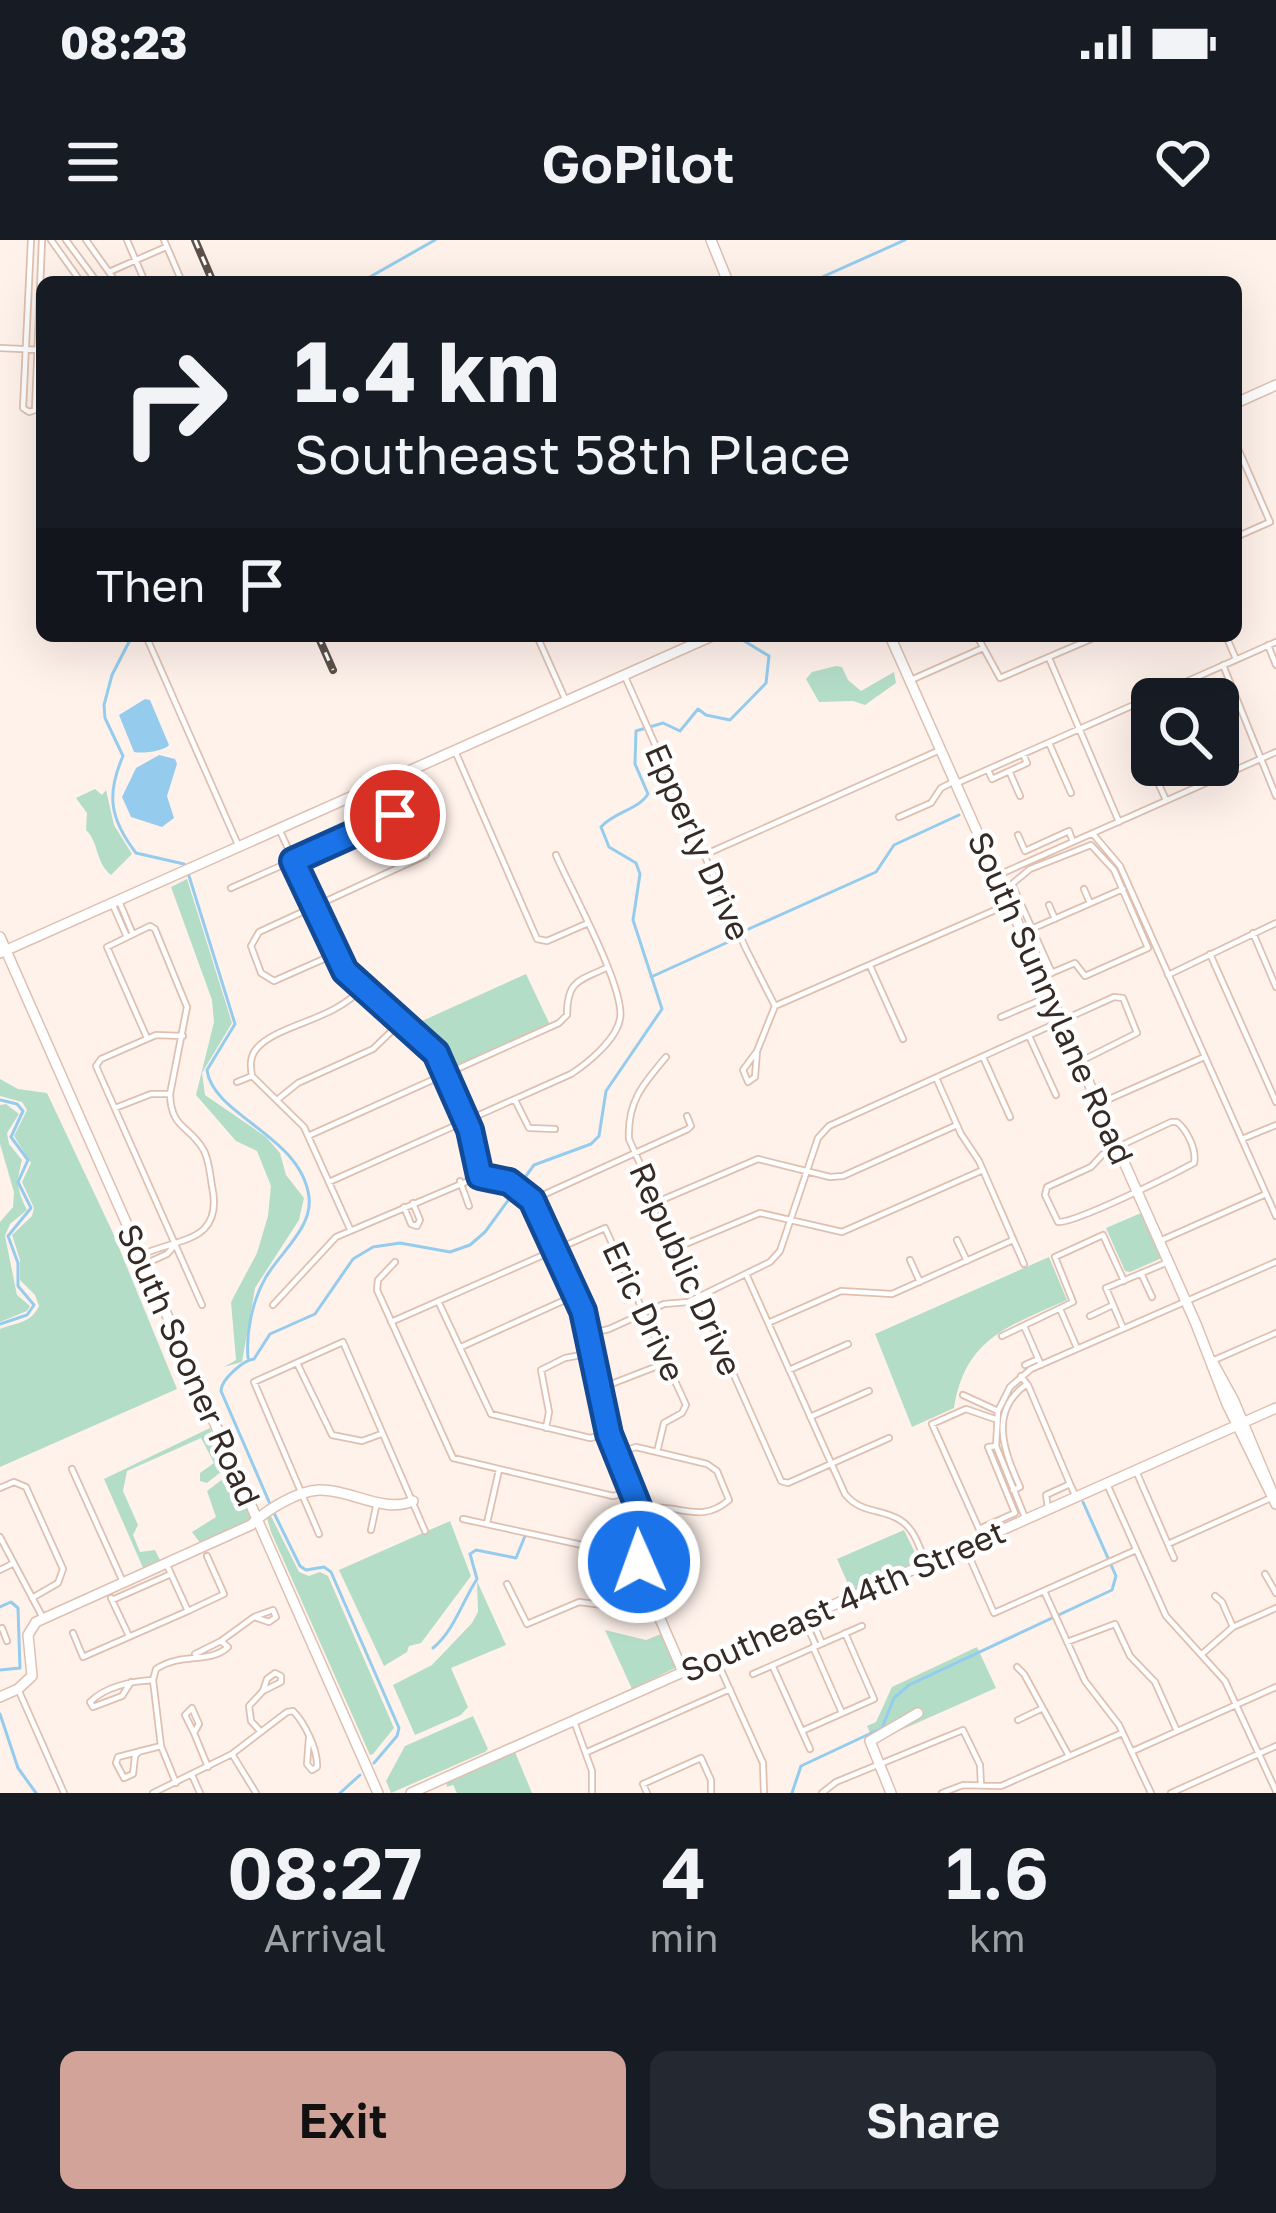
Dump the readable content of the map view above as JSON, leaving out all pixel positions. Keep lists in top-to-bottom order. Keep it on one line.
{"streets":{"main road":["South Sunnylane Road","South Sooner Road","Southeast 44th Street"],"street":["Epperly Drive","Republic Drive","Eric Drive"]},"crossings":[["South Sunnylane Road","Southeast 44th Street"]],"page":{"status":"08:23","header":"GoPilot","turn":["1.4 km","Southeast 58th Place"],"then":"Then","eta":["08:27","Arrival","4","min","1.6","km"],"buttons":["Exit","Share"]}}
